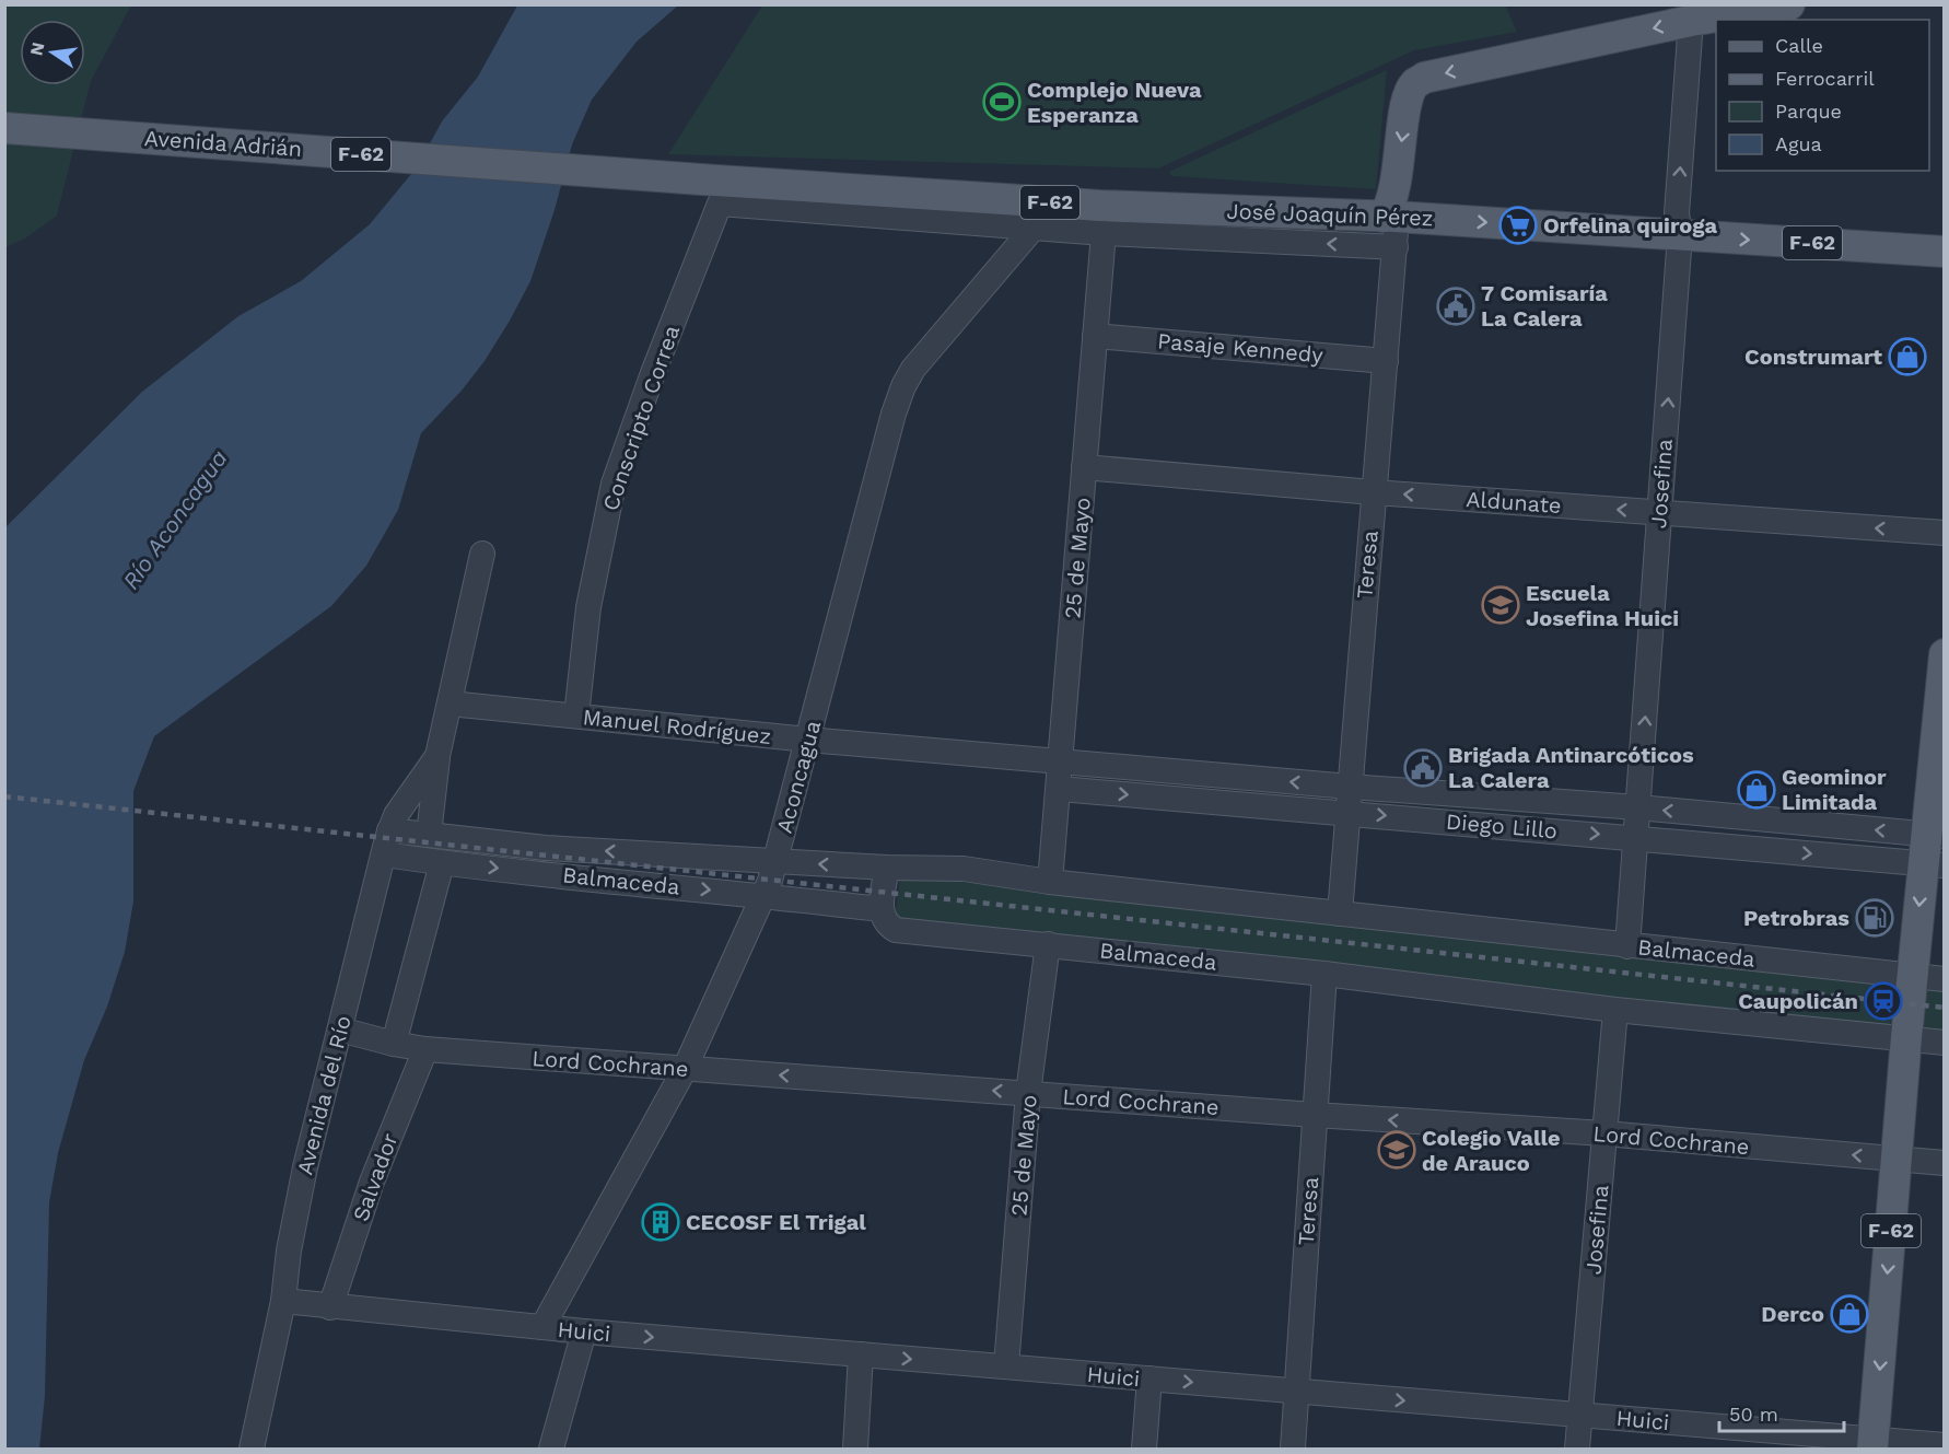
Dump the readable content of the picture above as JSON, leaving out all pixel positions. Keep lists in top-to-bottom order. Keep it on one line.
{"streets":{"main road":["Avenida Adrián","F-62","José Joaquín Pérez","Teresa"],"street":["Pasaje Kennedy","Conscripto Correa","Josefina","Aldunate","25 de Mayo","Manuel Rodríguez","Aconcagua","Diego Lillo","Balmaceda","Lord Cochrane","Avenida del Río","Salvador","Huici"]},"crossings":[["Avenida Adrián","José Joaquín Pérez"],["Avenida Adrián","Conscripto Correa"],["F-62","Diego Lillo"],["F-62","Balmaceda"],["F-62","Lord Cochrane"],["F-62","Huici"],["José Joaquín Pérez","Conscripto Correa"],["José Joaquín Pérez","Josefina"],["José Joaquín Pérez","25 de Mayo"],["José Joaquín Pérez","Teresa"],["José Joaquín Pérez","Aconcagua"],["Pasaje Kennedy","25 de Mayo"],["Pasaje Kennedy","Teresa"],["Conscripto Correa","Manuel Rodríguez"],["Josefina","Aldunate"],["Josefina","Teresa"],["Josefina","Diego Lillo"],["Josefina","Balmaceda"],["Josefina","Lord Cochrane"],["Josefina","Huici"],["Aldunate","25 de Mayo"],["Aldunate","Teresa"],["25 de Mayo","Manuel Rodríguez"],["25 de Mayo","Diego Lillo"],["25 de Mayo","Balmaceda"],["25 de Mayo","Lord Cochrane"],["25 de Mayo","Huici"],["Teresa","Diego Lillo"],["Teresa","Balmaceda"],["Teresa","Lord Cochrane"],["Teresa","Huici"],["Manuel Rodríguez","Aconcagua"],["Manuel Rodríguez","Diego Lillo"],["Manuel Rodríguez","Avenida del Río"],["Aconcagua","Balmaceda"],["Aconcagua","Lord Cochrane"],["Aconcagua","Huici"],["Balmaceda","Avenida del Río"],["Lord Cochrane","Avenida del Río"],["Lord Cochrane","Salvador"],["Avenida del Río","Huici"],["Salvador","Huici"]],"one_way":["Josefina","Aldunate","Lord Cochrane","Huici"],"water":["Río Aconcagua"],"places":{"sports":["Complejo Nueva Esperanza"],"supermarket":["Orfelina quiroga"],"public building":["7 Comisaría La Calera","Brigada Antinarcóticos La Calera"],"shop":["Construmart","Geominor Limitada","Derco"],"school or university":["Escuela Josefina Huici","Colegio Valle de Arauco"],"fuel station":["Petrobras"],"station":["Caupolicán"],"building":["CECOSF El Trigal"]},"legend":["Calle","Ferrocarril","Parque","Agua"],"scale_bar":"50 m","north":"left"}
